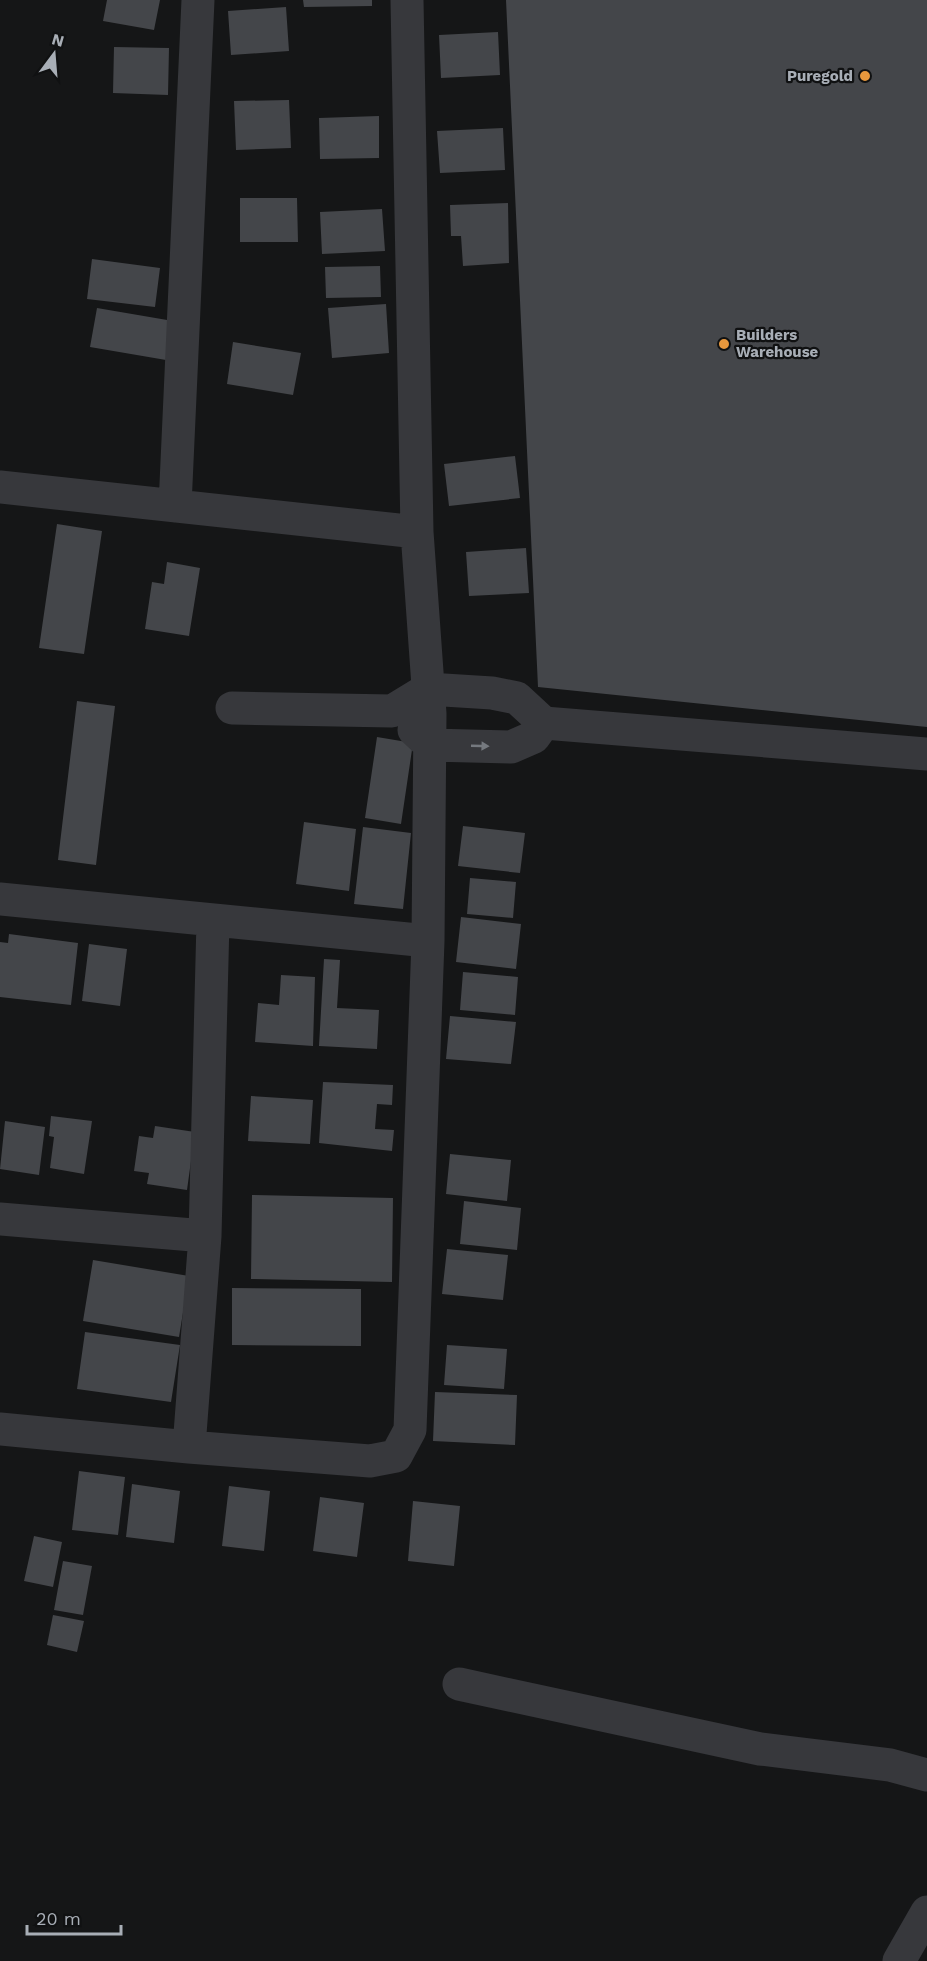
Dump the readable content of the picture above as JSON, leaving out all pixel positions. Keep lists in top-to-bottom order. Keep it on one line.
{"places":["Puregold","Builders Warehouse"],"scale_bar":"20 m","north":"top"}
